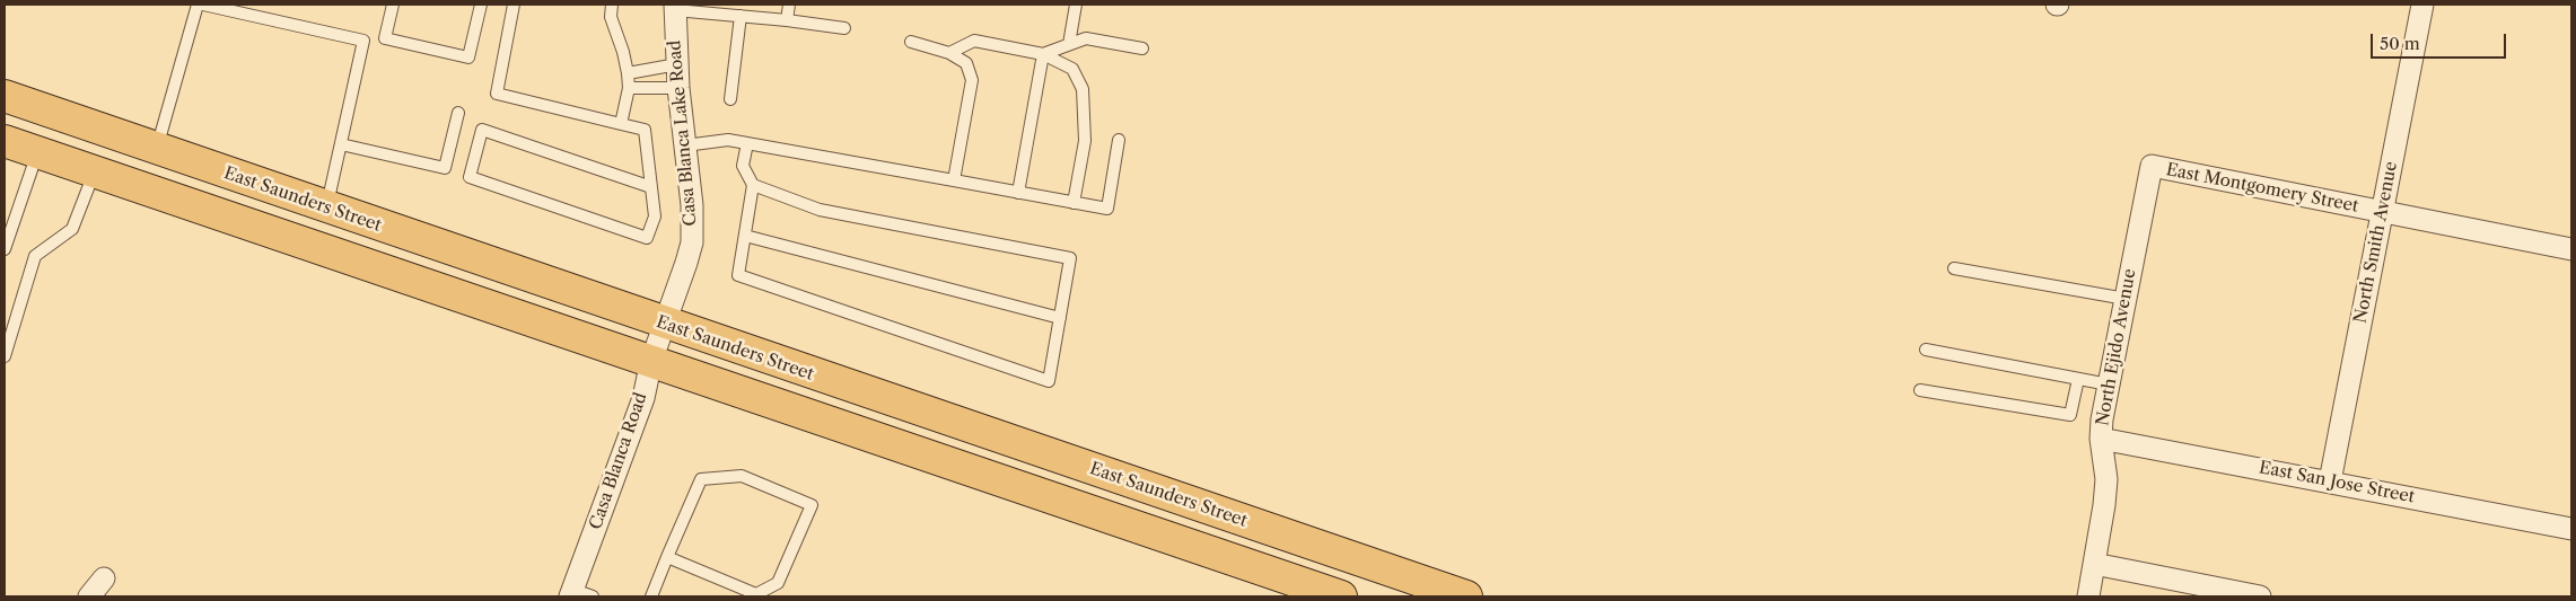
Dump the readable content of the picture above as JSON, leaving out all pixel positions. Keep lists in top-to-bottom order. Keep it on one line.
{"streets":{"main road":["East Saunders Street"],"street":["Casa Blanca Lake Road","East Montgomery Street","North Smith Avenue","North Ejido Avenue","Casa Blanca Road","East San Jose Street"]},"crossings":[["Casa Blanca Lake Road","East Saunders Street"],["Casa Blanca Lake Road","Casa Blanca Road"],["East Montgomery Street","North Smith Avenue"],["East Montgomery Street","North Ejido Avenue"],["East Saunders Street","Casa Blanca Road"],["North Smith Avenue","East San Jose Street"],["North Ejido Avenue","East San Jose Street"]],"scale_bar":"50 m"}
